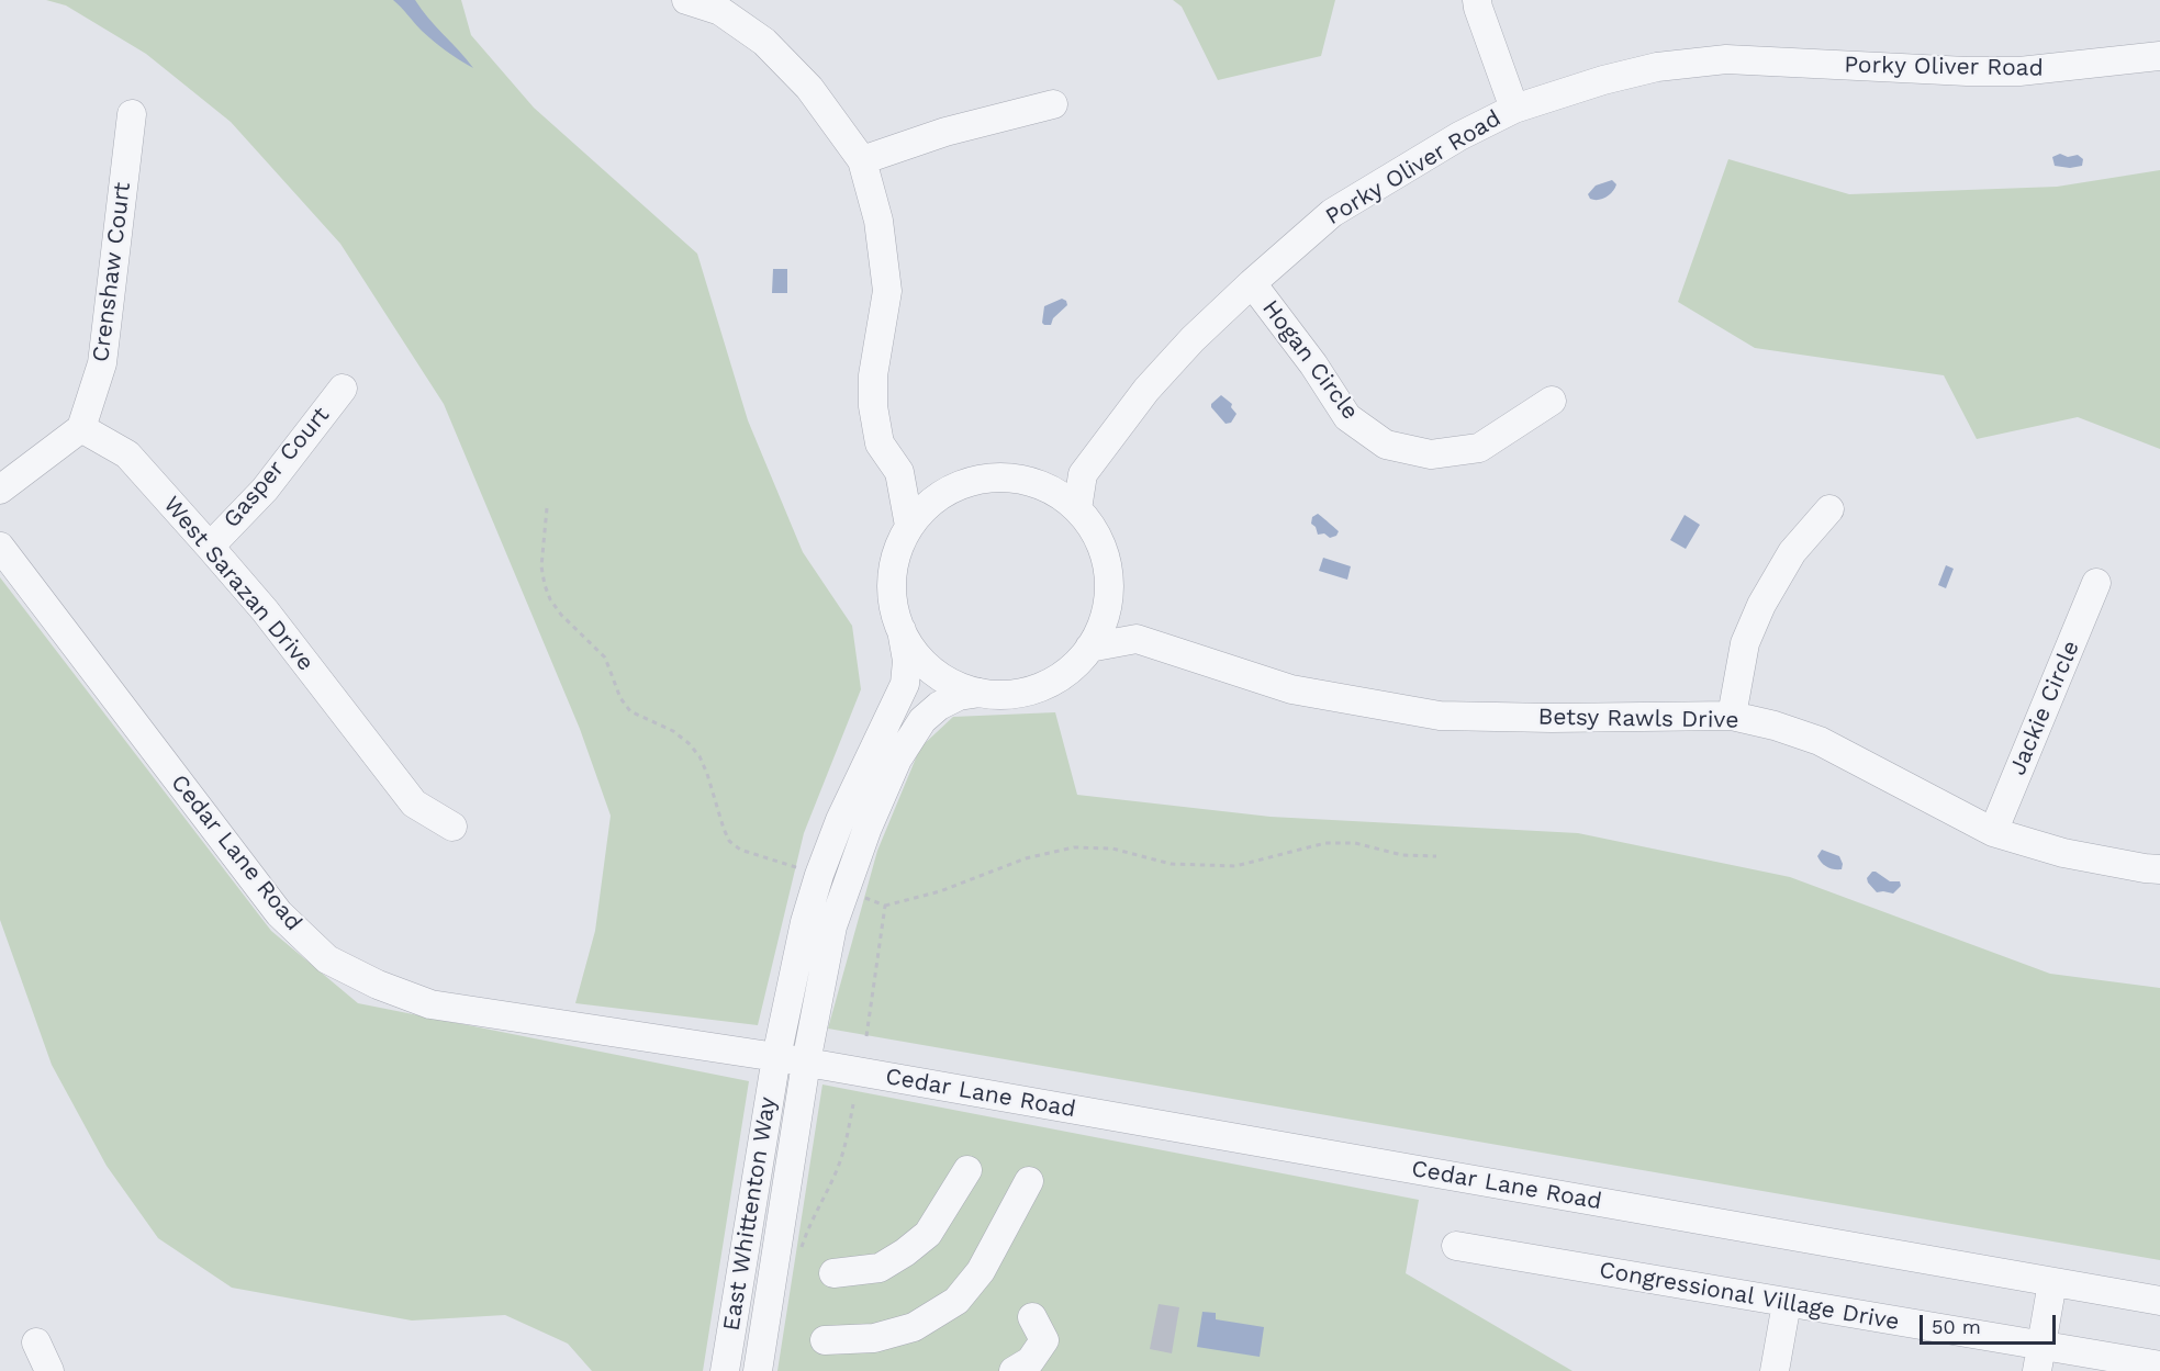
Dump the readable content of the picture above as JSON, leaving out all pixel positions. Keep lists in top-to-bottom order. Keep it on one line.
{"streets":{"street":["Porky Oliver Road","Crenshaw Court","Hogan Circle","Gasper Court","West Sarazan Drive","Jackie Circle","Betsy Rawls Drive","Cedar Lane Road","East Whittenton Way","Congressional Village Drive"]},"crossings":[["Porky Oliver Road","Hogan Circle"],["Porky Oliver Road","Betsy Rawls Drive"],["Porky Oliver Road","East Whittenton Way"],["Crenshaw Court","West Sarazan Drive"],["Gasper Court","West Sarazan Drive"],["Jackie Circle","Betsy Rawls Drive"],["Betsy Rawls Drive","East Whittenton Way"],["Cedar Lane Road","East Whittenton Way"]],"scale_bar":"50 m"}
